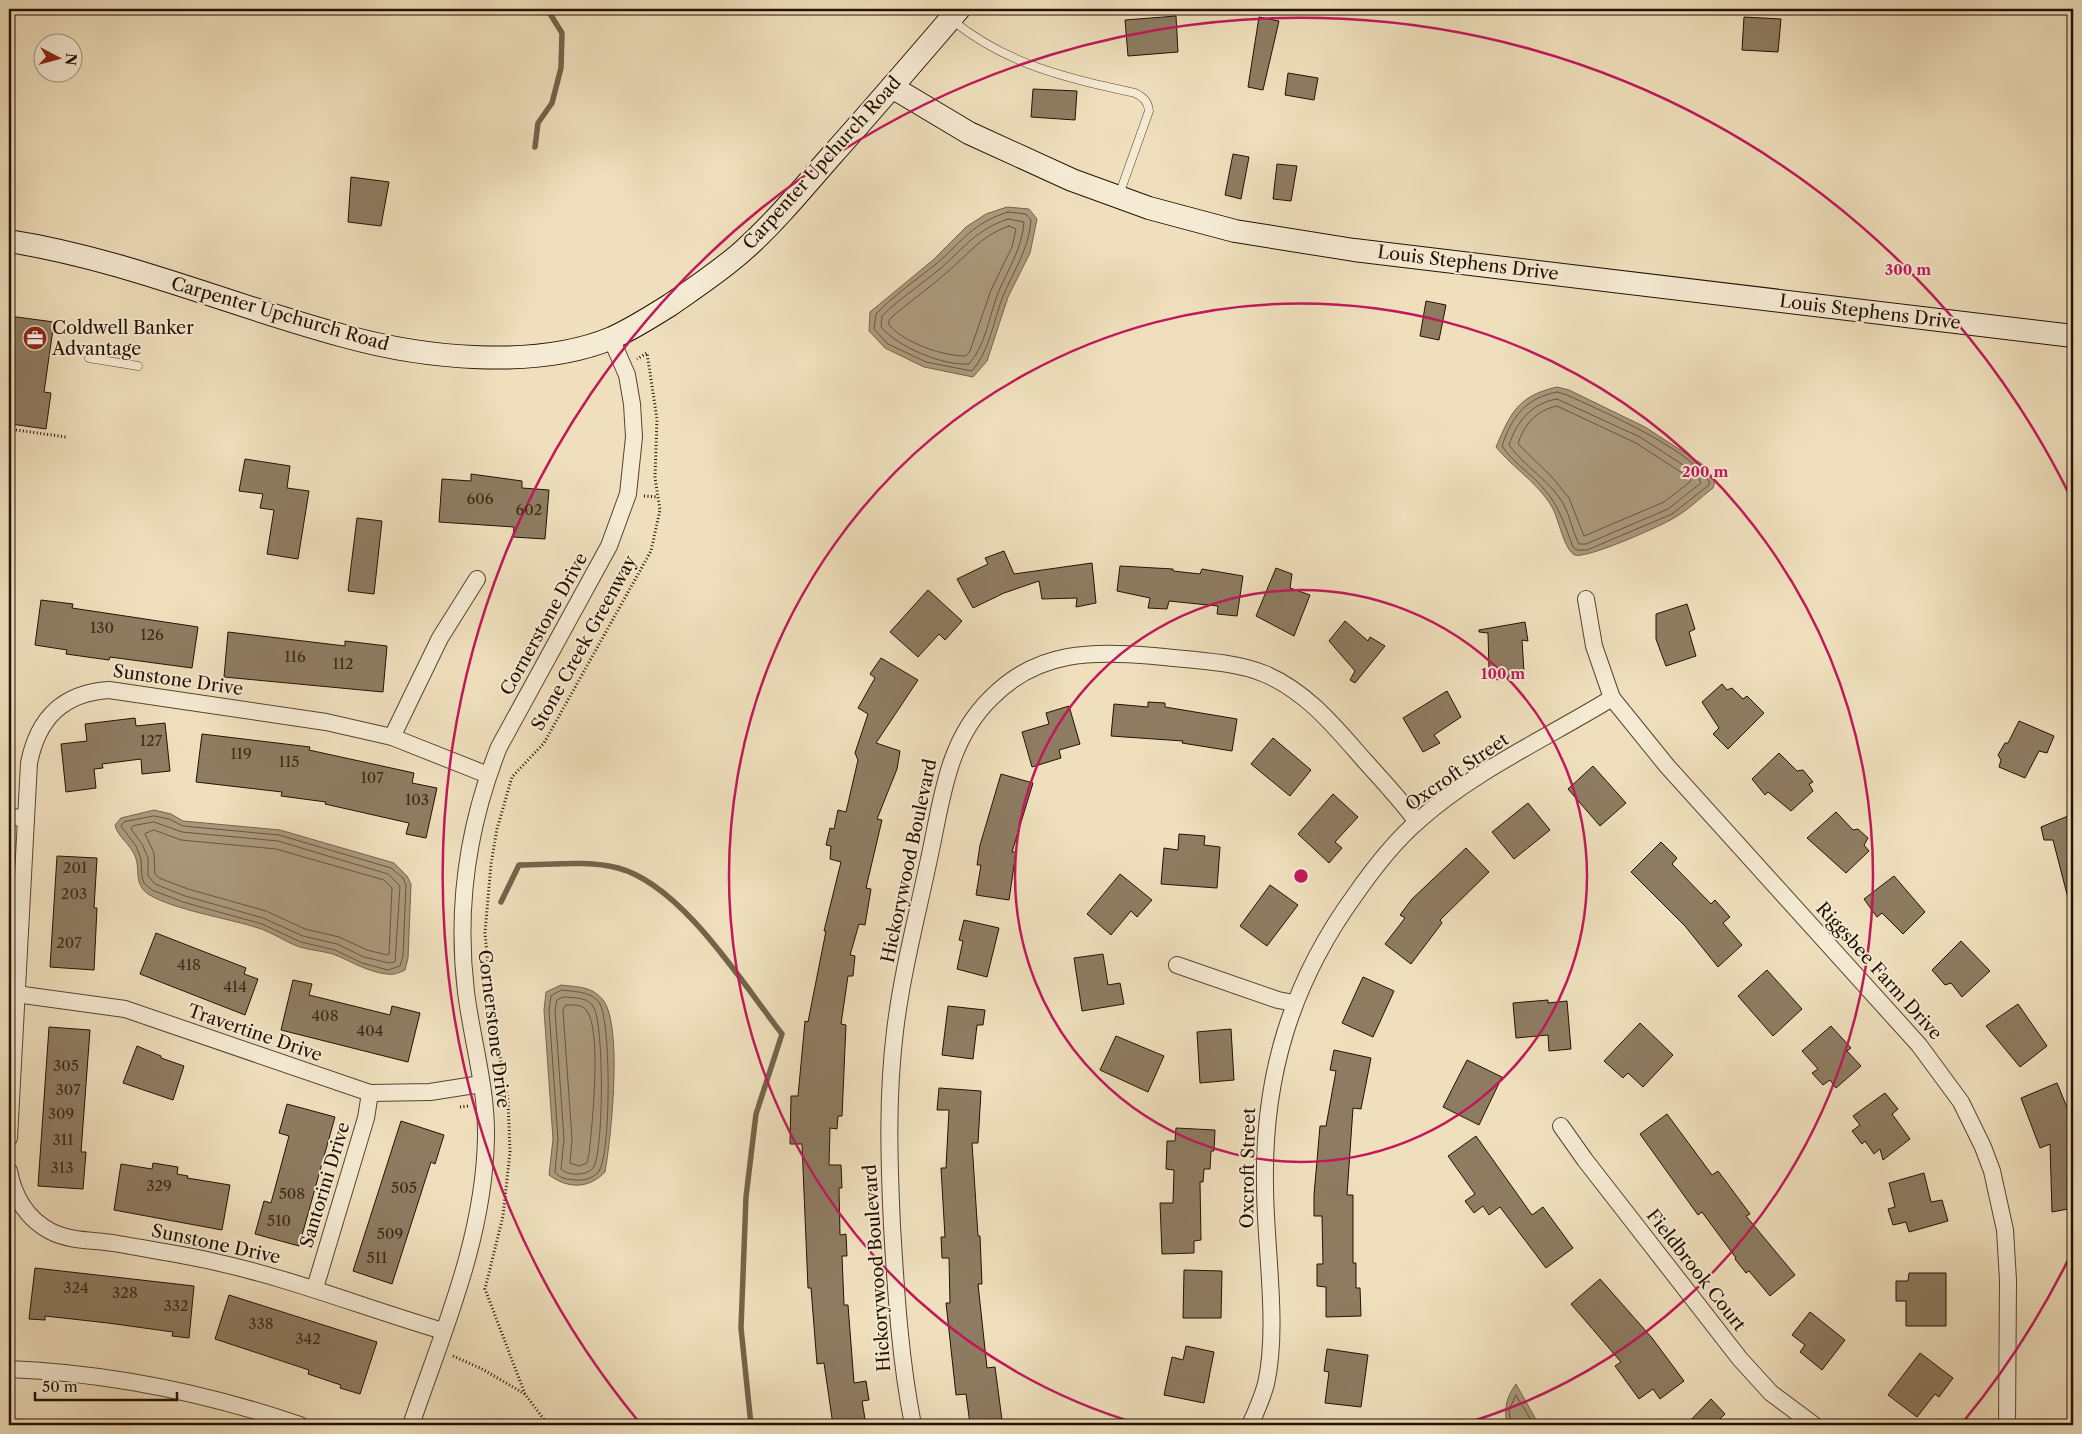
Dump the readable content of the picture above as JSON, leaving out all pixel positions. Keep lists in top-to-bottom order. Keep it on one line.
{"streets":{"street":["Carpenter Upchurch Road","Louis Stephens Drive","Cornerstone Drive","Sunstone Drive","Oxcroft Street","Hickorywood Boulevard","Riggsbee Farm Drive","Travertine Drive","Santorini Drive","Fieldbrook Court"],"path":["Stone Creek Greenway"]},"crossings":[["Carpenter Upchurch Road","Louis Stephens Drive"],["Carpenter Upchurch Road","Cornerstone Drive"],["Cornerstone Drive","Sunstone Drive"],["Cornerstone Drive","Travertine Drive"],["Sunstone Drive","Travertine Drive"],["Sunstone Drive","Santorini Drive"],["Oxcroft Street","Hickorywood Boulevard"],["Oxcroft Street","Riggsbee Farm Drive"],["Travertine Drive","Santorini Drive"]],"places":{"office":["Coldwell Banker Advantage"]},"house_numbers":["606","602","130","126","116","112","127","119","115","107","103","201","203","207","418","414","408","404","305","307","309","311","313","329","505","508","510","509","511","324","328","332","338","342"],"scale_bar":"50 m","north":"right","rings":["300 m","200 m","100 m"]}
